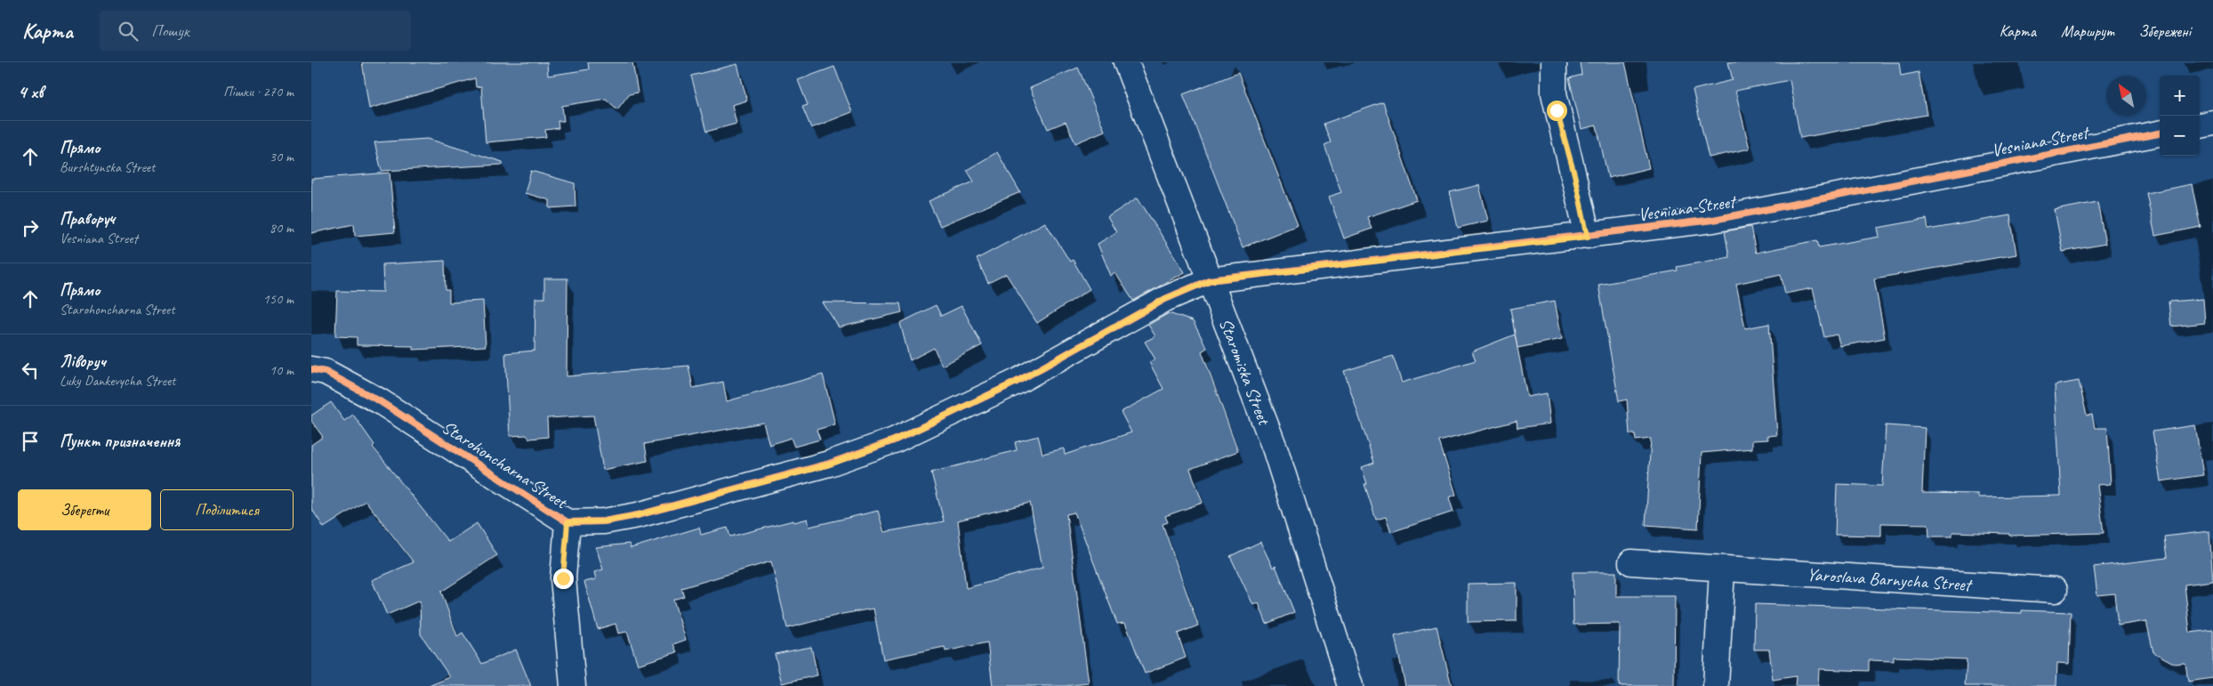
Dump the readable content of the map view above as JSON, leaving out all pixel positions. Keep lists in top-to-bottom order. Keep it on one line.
{"streets":{"street":["Vesniana Street","Staromiska Street","Starohoncharna Street","Yaroslava Barnycha Street"]},"crossings":[["Vesniana Street","Staromiska Street"],["Vesniana Street","Starohoncharna Street"],["Staromiska Street","Starohoncharna Street"]],"north":"top left","page":{"header":"Карта","search":"Пошук","nav":["Карта","Маршрут","Збережені"],"heading":["4 хв","Пішки · 270 m"],"map_buttons":["+","−"],"list":[["Прямо","Burshtynska Street","30 m"],["Праворуч","Vesniana Street","80 m"],["Прямо","Starohoncharna Street","150 m"],["Ліворуч","Luky Dankevycha Street","10 m"],"Пункт призначення"],"buttons":["Зберегти","Поділитися"]}}
